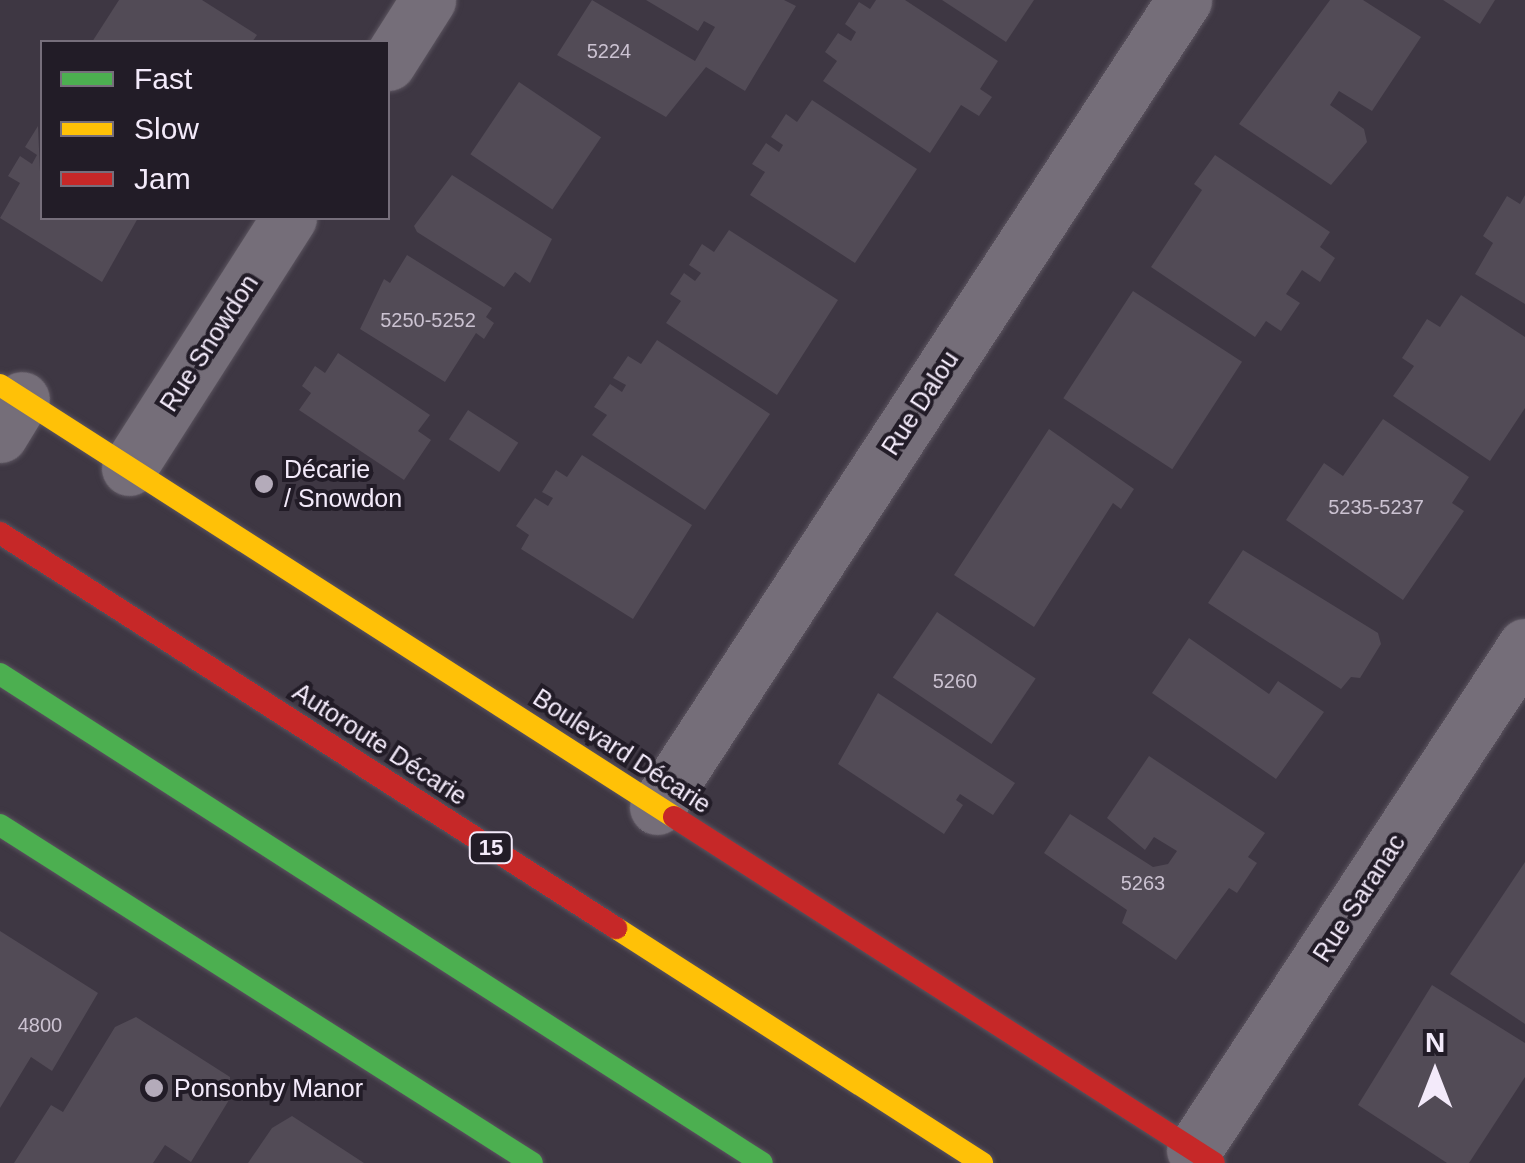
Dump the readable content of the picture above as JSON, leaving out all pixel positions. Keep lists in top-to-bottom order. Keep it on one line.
{"streets":{"main road":["Autoroute Décarie","Boulevard Décarie","15"],"street":["Rue Snowdon","Rue Dalou","Rue Saranac"]},"crossings":[["Rue Snowdon","Boulevard Décarie"],["Rue Dalou","Boulevard Décarie"],["Boulevard Décarie","Rue Saranac"]],"places":["Décarie / Snowdon","Ponsonby Manor"],"house_numbers":["5224","5250-5252","5235-5237","5260","5263","4800"],"legend":["Fast","Slow","Jam"],"north":"top"}
